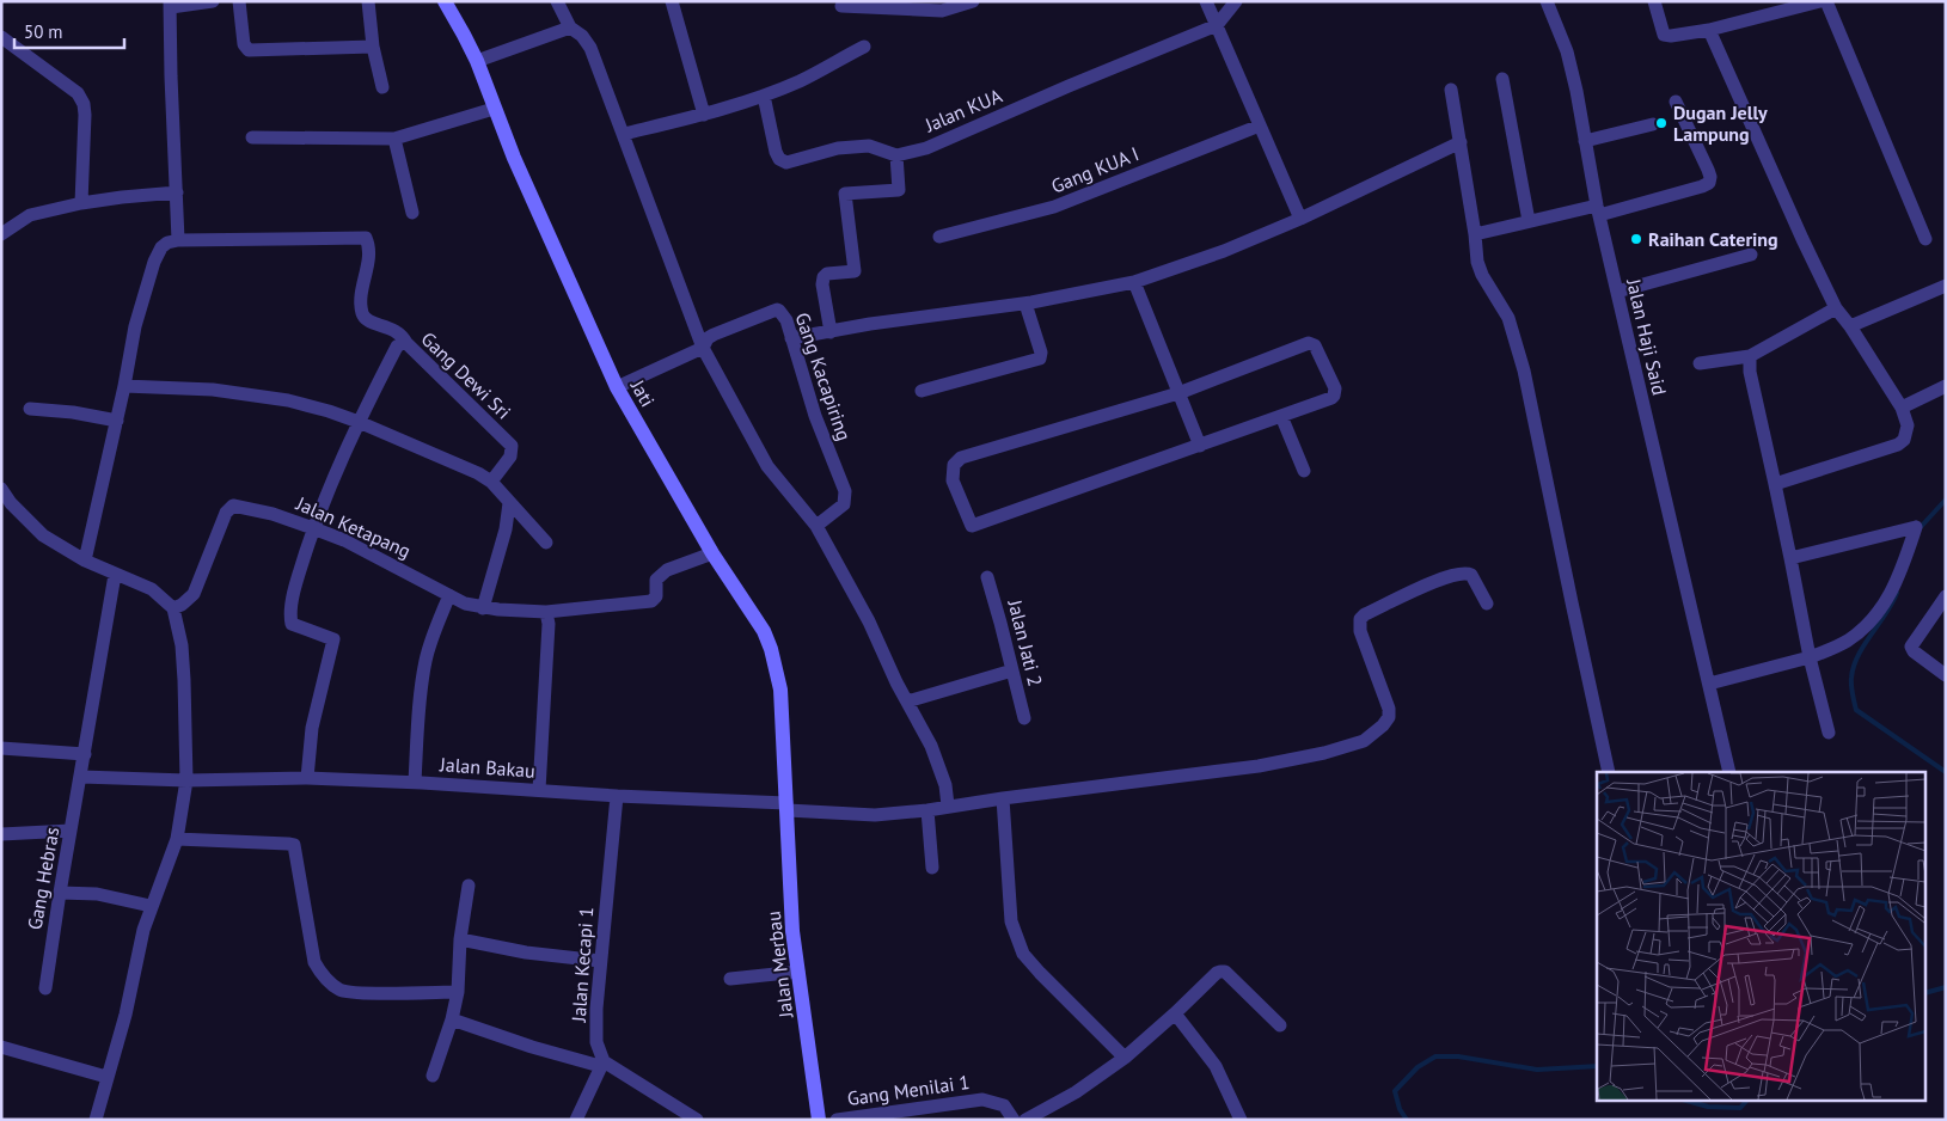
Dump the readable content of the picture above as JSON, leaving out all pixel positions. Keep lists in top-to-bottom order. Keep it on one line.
{"streets":{"street":["Jalan KUA","Gang KUA I","Jalan Haji Said","Gang Dewi Sri","Gang Kacapiring","Jati","Jalan Ketapang","Jalan Jati 2","Jalan Bakau","Gang Hebras","Jalan Kecapi 1","Jalan Merbau","Gang Menilai 1"]},"crossings":[["Jalan KUA","Gang Kacapiring"],["Gang Dewi Sri","Jalan Ketapang"],["Gang Dewi Sri","Jalan Bakau"],["Jati","Jalan Ketapang"],["Jati","Jalan Bakau"],["Jati","Jalan Merbau"],["Jalan Bakau","Jalan Kecapi 1"],["Jalan Bakau","Jalan Merbau"]],"places":["Dugan Jelly Lampung","Raihan Catering"],"scale_bar":"50 m"}
